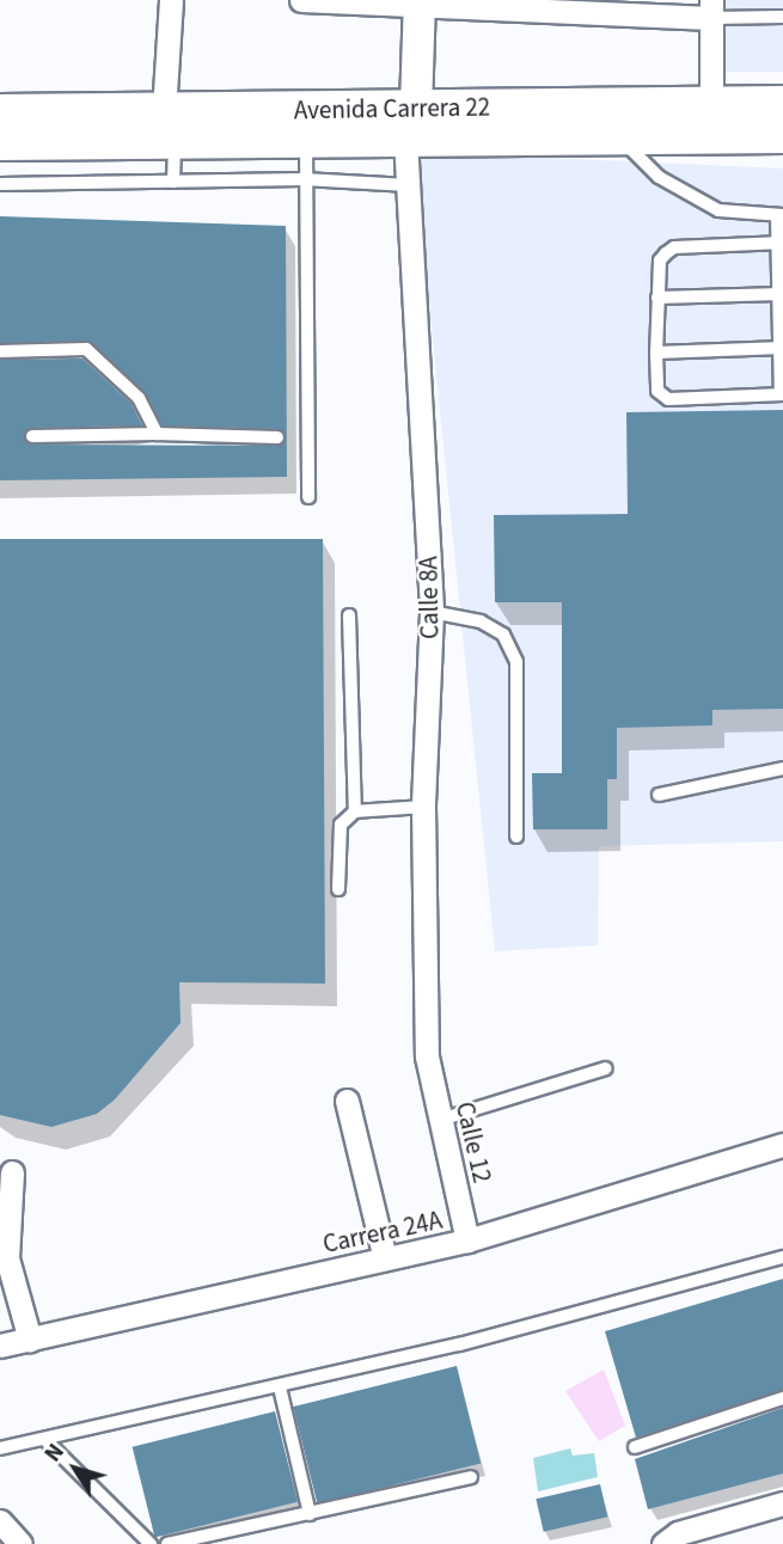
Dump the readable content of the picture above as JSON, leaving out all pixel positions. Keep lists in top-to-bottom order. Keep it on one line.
{"streets":{"main road":["Avenida Carrera 22"],"street":["Calle 8A","Calle 12","Carrera 24A"]},"crossings":[["Avenida Carrera 22","Calle 8A"],["Calle 8A","Calle 12"],["Calle 12","Carrera 24A"]],"north":"top left"}
